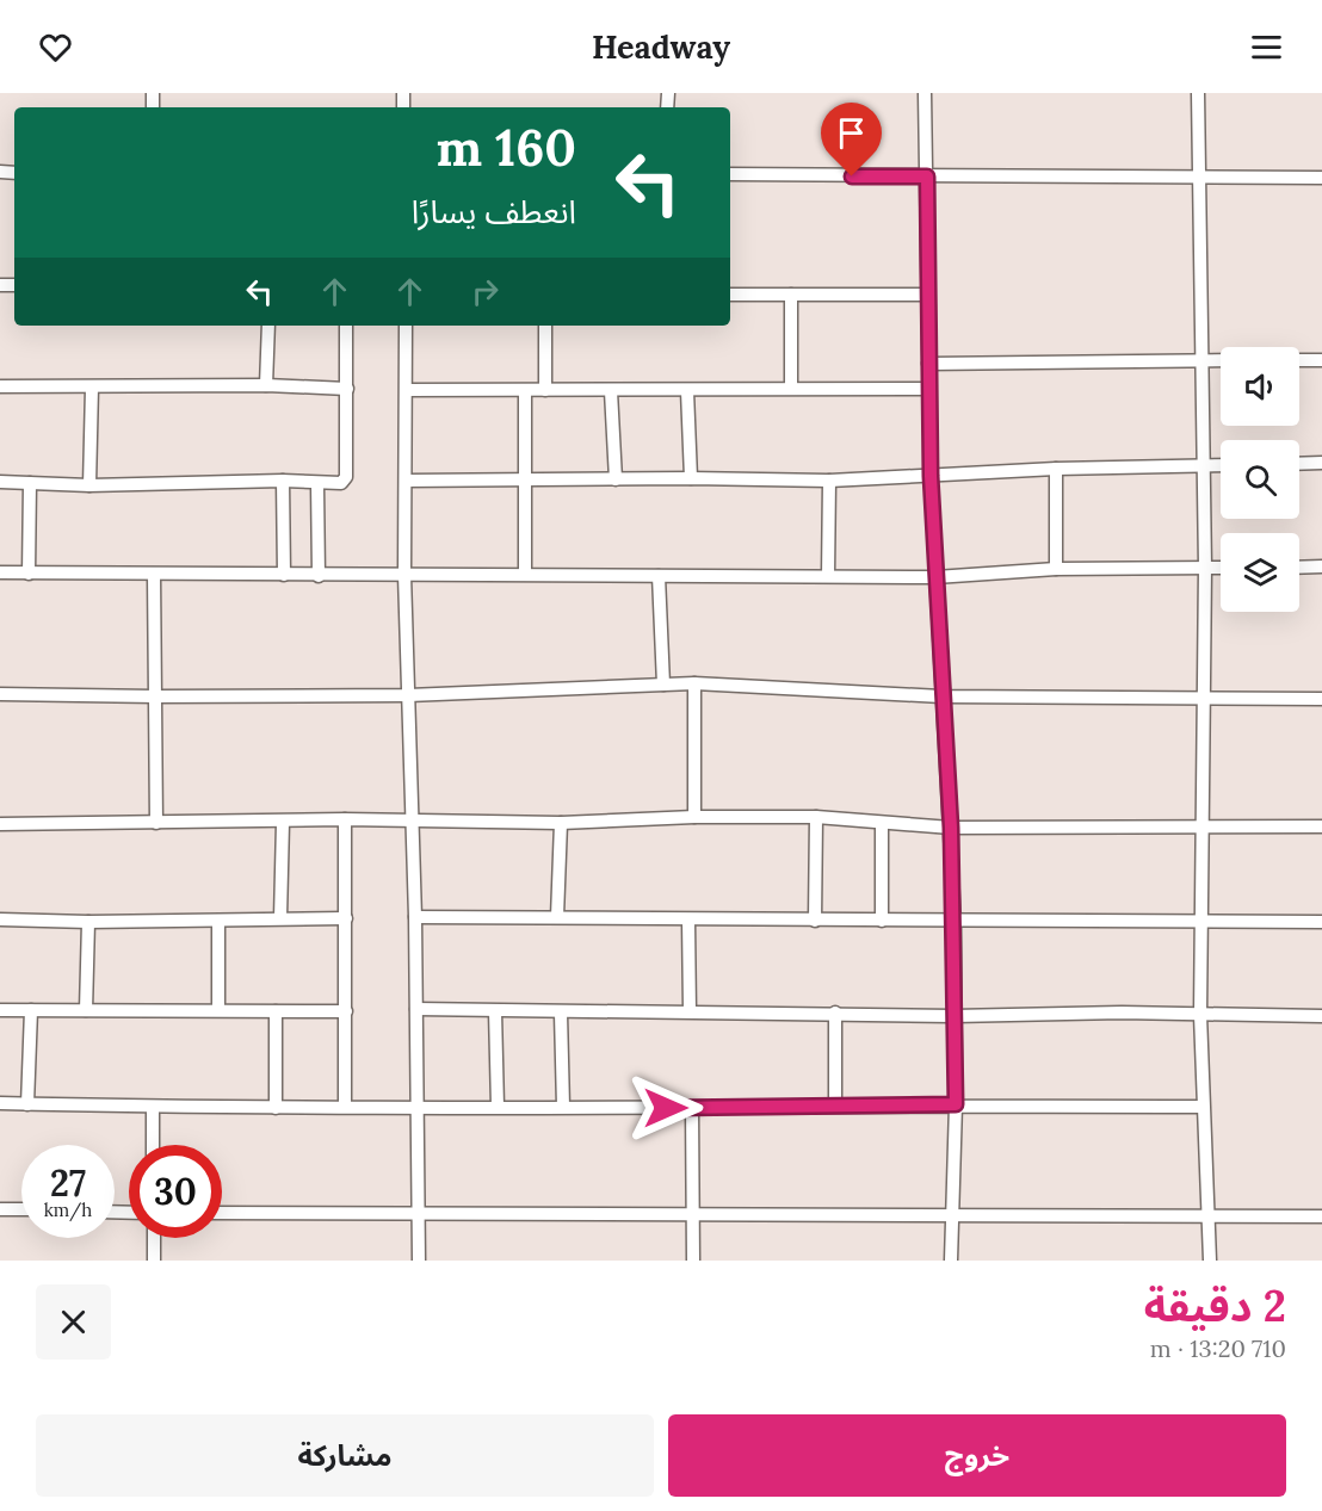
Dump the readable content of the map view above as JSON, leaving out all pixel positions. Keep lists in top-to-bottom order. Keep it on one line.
{"page":{"header":"Headway","turn":["160 m","انعطف يسارًا"],"speed":"27 km/h","limit":"30","heading":["2 دقيقة","710 m · 13:20"],"buttons":["خروج","مشاركة"]}}
